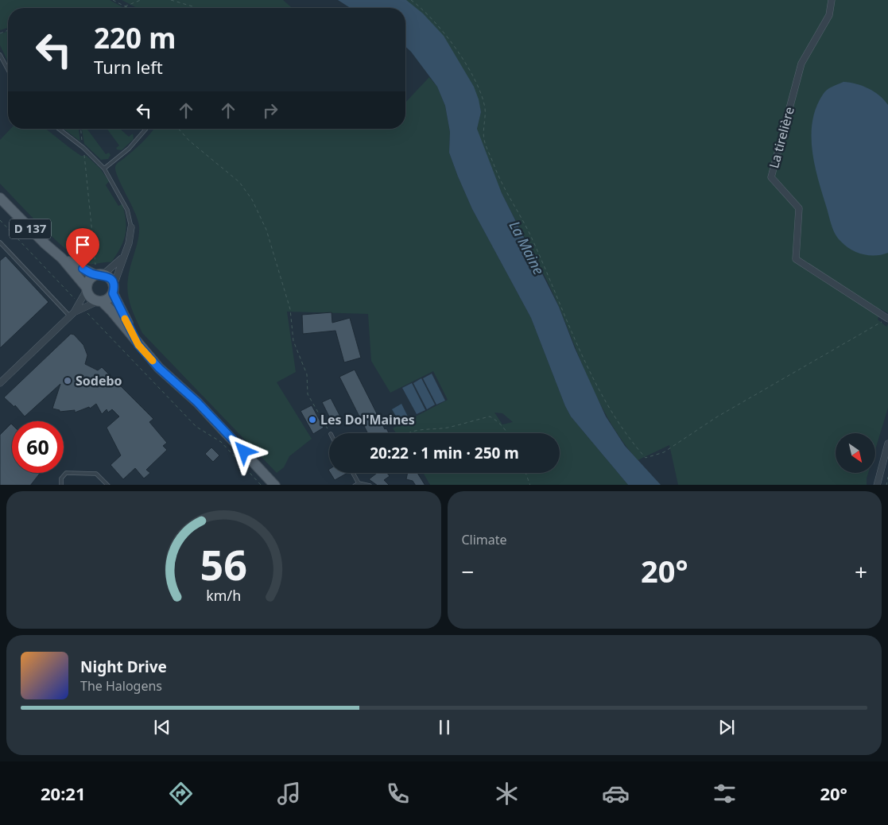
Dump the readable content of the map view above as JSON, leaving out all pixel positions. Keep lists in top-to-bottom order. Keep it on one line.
{"streets":{"main road":["D 137"],"street":["La tirelière"]},"water":["La Maine"],"places":["Sodebo","Les Dol'Maines"],"north":"bottom right","page":{"turn":["220 m","Turn left"],"limit":"60","trip":"20:22 · 1 min · 250 m","tile":"Climate","heat":["−","20°","+"],"song":["Night Drive","The Halogens"],"tabs":["20:21","20°"],"gauge":["56","km/h"]}}
